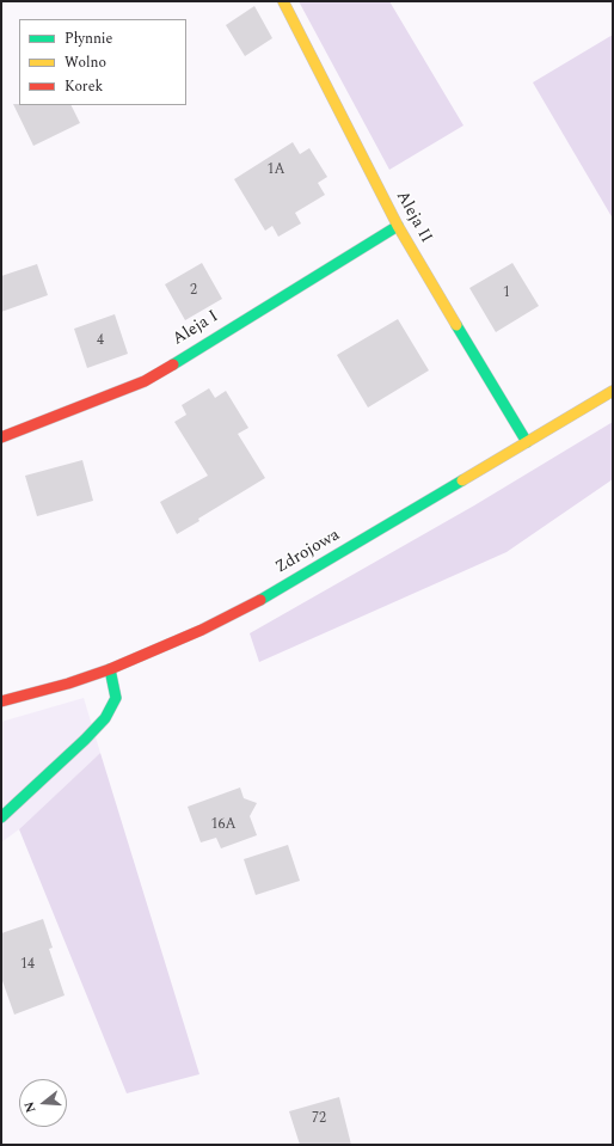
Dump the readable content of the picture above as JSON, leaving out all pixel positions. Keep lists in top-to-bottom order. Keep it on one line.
{"streets":{"street":["Aleja II","Aleja I","Zdrojowa"]},"crossings":[["Aleja II","Aleja I"],["Aleja II","Zdrojowa"]],"house_numbers":["1A","2","1","4","16A","14","72"],"legend":["Płynnie","Wolno","Korek"],"north":"left"}
